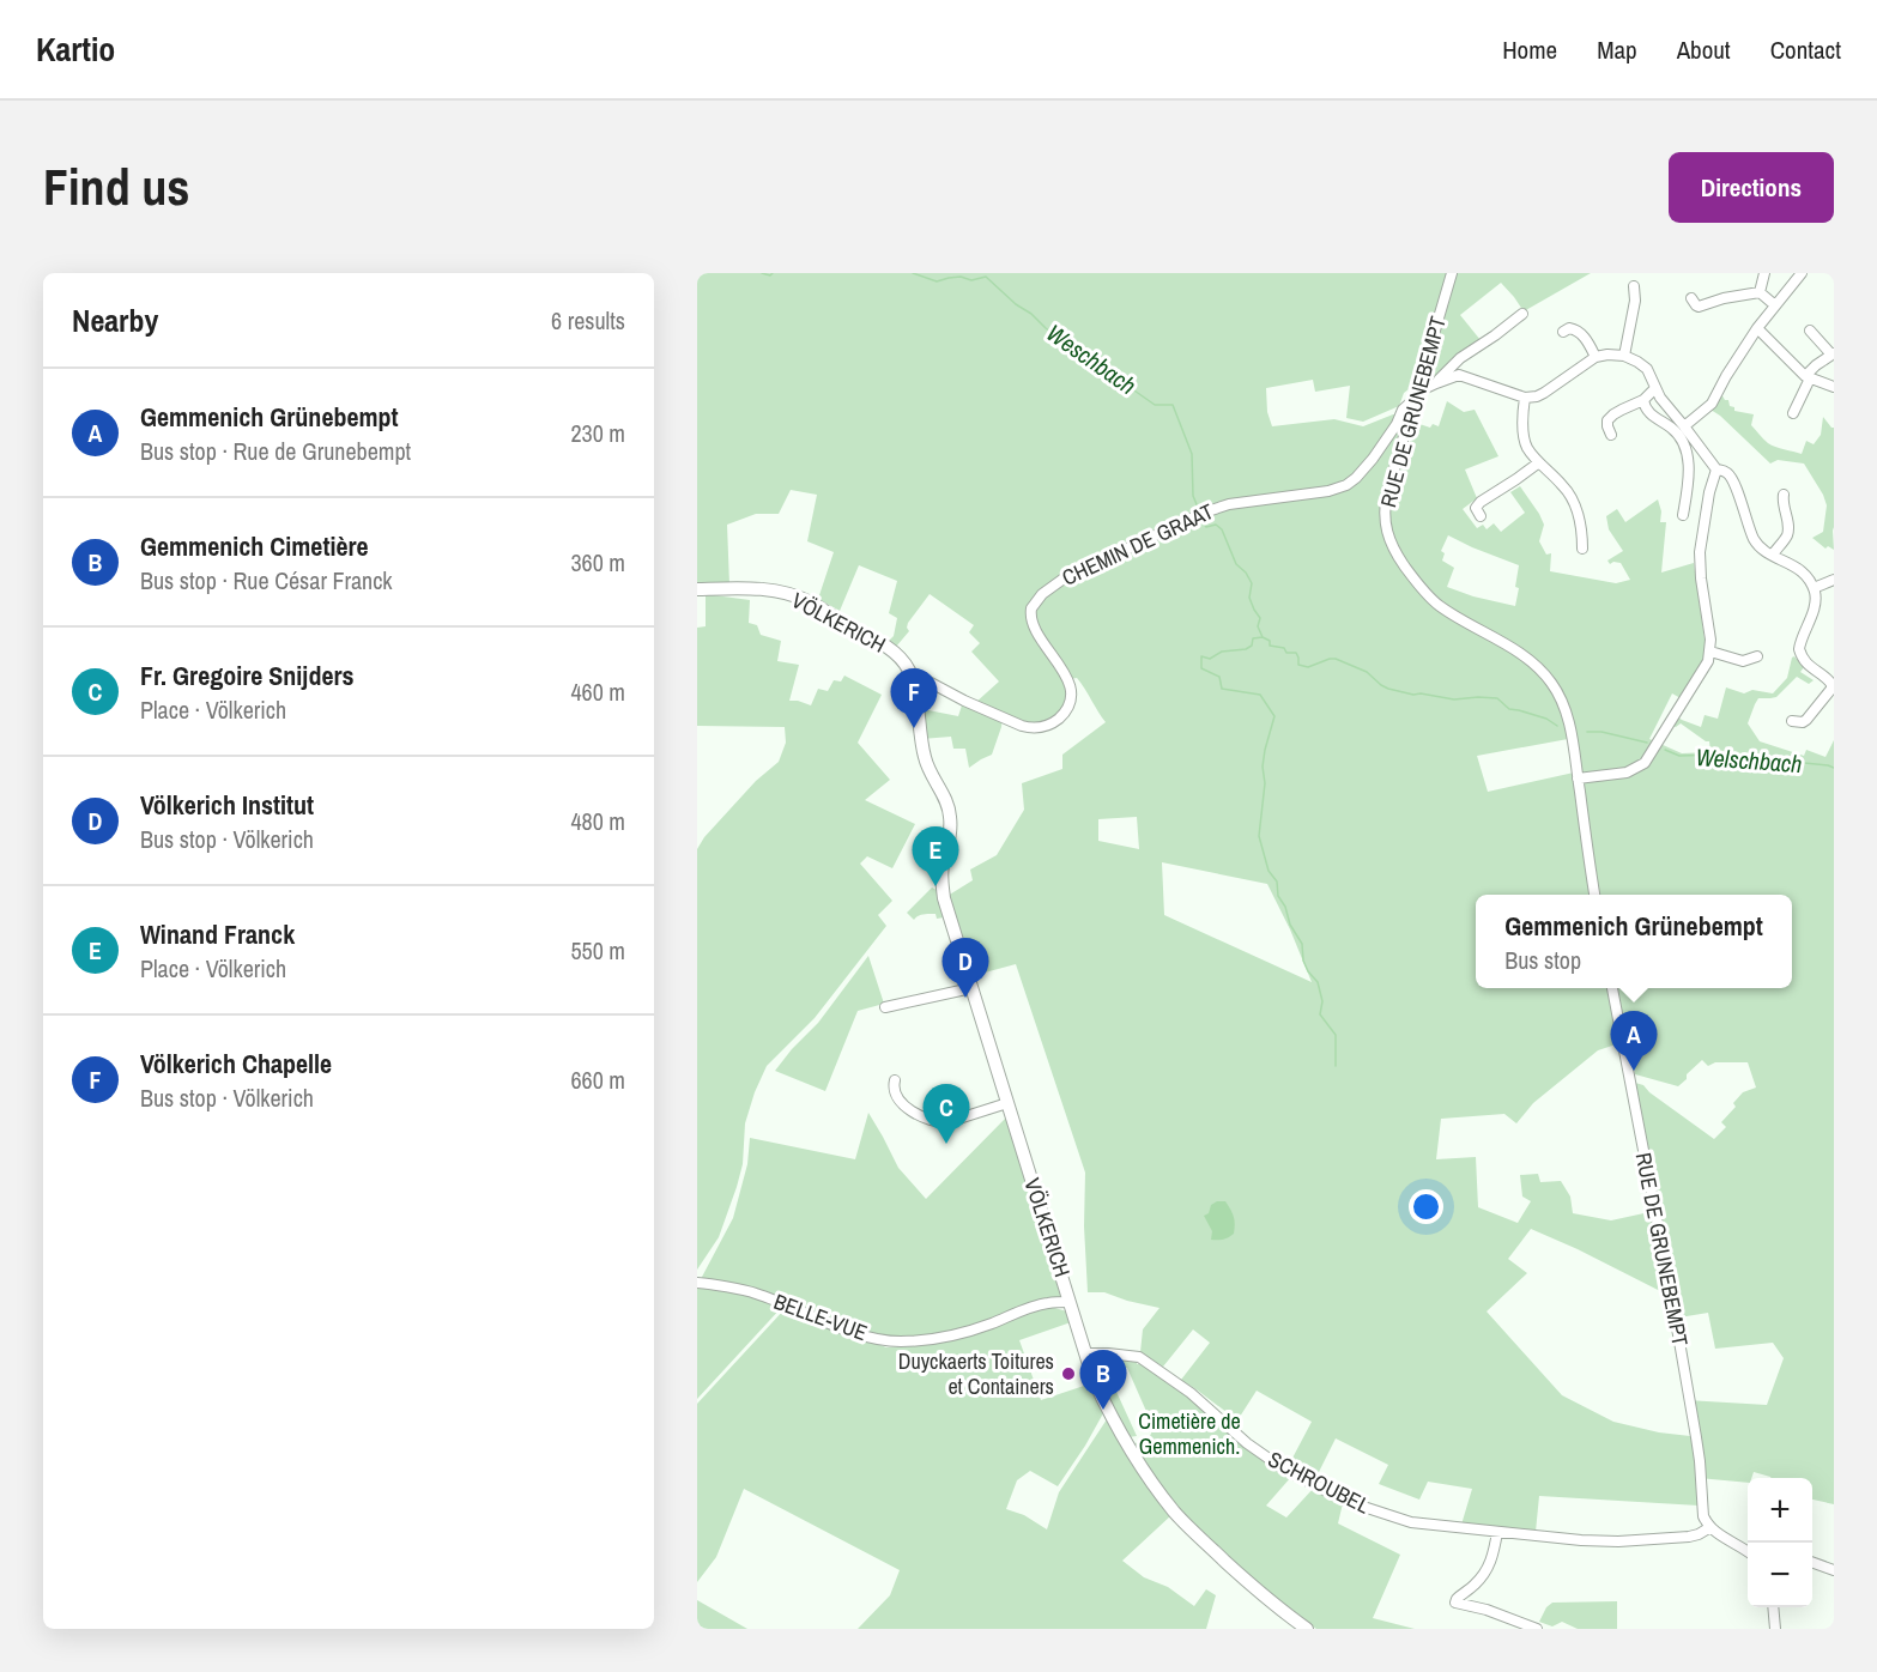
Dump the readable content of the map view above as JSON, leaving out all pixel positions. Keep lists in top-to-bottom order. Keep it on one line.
{"streets":{"main road":["VÖLKERICH"],"street":["RUE DE GRUNEBEMPT","CHEMIN DE GRAAT","BELLE-VUE","SCHROUBEL"]},"crossings":[["RUE DE GRUNEBEMPT","CHEMIN DE GRAAT"],["RUE DE GRUNEBEMPT","SCHROUBEL"],["CHEMIN DE GRAAT","VÖLKERICH"],["VÖLKERICH","BELLE-VUE"],["VÖLKERICH","SCHROUBEL"]],"water":["Weschbach","Welschbach"],"parks":["Cimetière de Gemmenich."],"places":["Duyckaerts Toitures et Containers"],"page":{"header":"Kartio","nav":["Home","Map","About","Contact"],"buttons":"Directions","title":"Find us","heading":["Nearby","6 results"],"list":[{"mark":"A","name":"Gemmenich Grünebempt","note":"Bus stop · Rue de Grunebempt","value":"230 m"},{"mark":"B","name":"Gemmenich Cimetière","note":"Bus stop · Rue César Franck","value":"360 m"},{"mark":"C","name":"Fr. Gregoire Snijders","note":"Place · Völkerich","value":"460 m"},{"mark":"D","name":"Völkerich Institut","note":"Bus stop · Völkerich","value":"480 m"},{"mark":"E","name":"Winand Franck","note":"Place · Völkerich","value":"550 m"},{"mark":"F","name":"Völkerich Chapelle","note":"Bus stop · Völkerich","value":"660 m"}],"pins":["F","E","D","A","C","B"],"popup":["Gemmenich Grünebempt","Bus stop"],"map_buttons":["+","−"]}}
